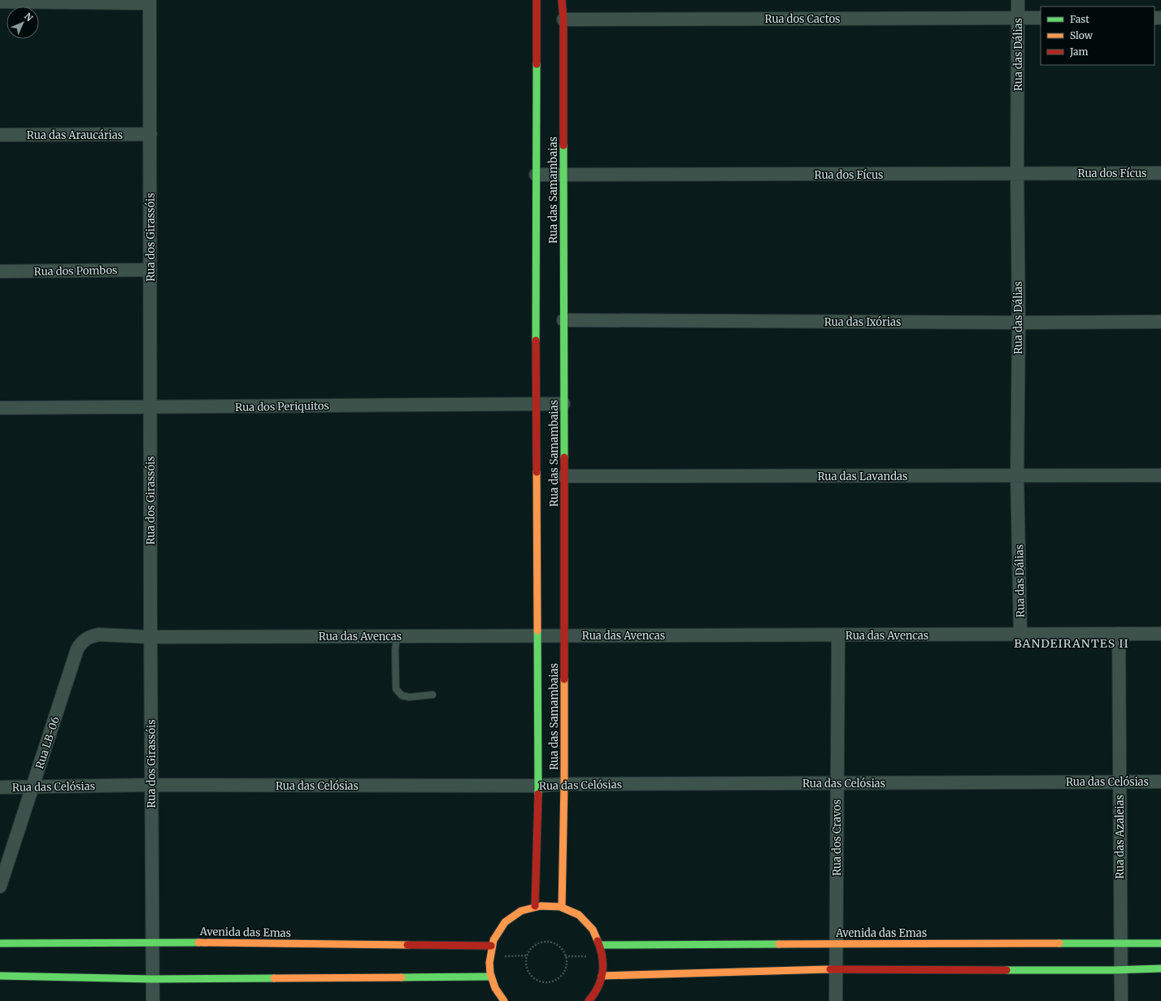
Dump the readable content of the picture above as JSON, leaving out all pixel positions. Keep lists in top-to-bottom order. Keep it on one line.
{"streets":{"street":["Rua dos Cactos","Rua das Dálias","Rua das Araucárias","Rua dos Fícus","Rua das Samambaias","Rua dos Girassóis","Rua dos Pombos","Rua das Ixórias","Rua dos Periquitos","Rua das Lavandas","Rua das Avencas","Rua LB-06","Rua das Celósias","Rua das Azaleias","Rua dos Cravos","Avenida das Emas"]},"crossings":[["Rua dos Cactos","Rua das Dálias"],["Rua dos Cactos","Rua das Samambaias"],["Rua das Dálias","Rua dos Fícus"],["Rua das Dálias","Rua das Ixórias"],["Rua das Dálias","Rua das Lavandas"],["Rua das Dálias","Rua das Avencas"],["Rua das Araucárias","Rua dos Girassóis"],["Rua dos Fícus","Rua das Samambaias"],["Rua das Samambaias","Rua das Ixórias"],["Rua das Samambaias","Rua dos Periquitos"],["Rua das Samambaias","Rua das Lavandas"],["Rua das Samambaias","Rua das Avencas"],["Rua das Samambaias","Rua das Celósias"],["Rua dos Girassóis","Rua dos Pombos"],["Rua dos Girassóis","Rua dos Periquitos"],["Rua dos Girassóis","Rua das Avencas"],["Rua dos Girassóis","Rua das Celósias"],["Rua dos Girassóis","Avenida das Emas"],["Rua das Avencas","Rua LB-06"],["Rua das Avencas","Rua das Azaleias"],["Rua das Avencas","Rua dos Cravos"],["Rua LB-06","Rua das Celósias"],["Rua das Celósias","Rua das Azaleias"],["Rua das Celósias","Rua dos Cravos"],["Rua das Azaleias","Avenida das Emas"],["Rua dos Cravos","Avenida das Emas"]],"districts":["BANDEIRANTES II"],"legend":["Fast","Slow","Jam"],"north":"top right"}
